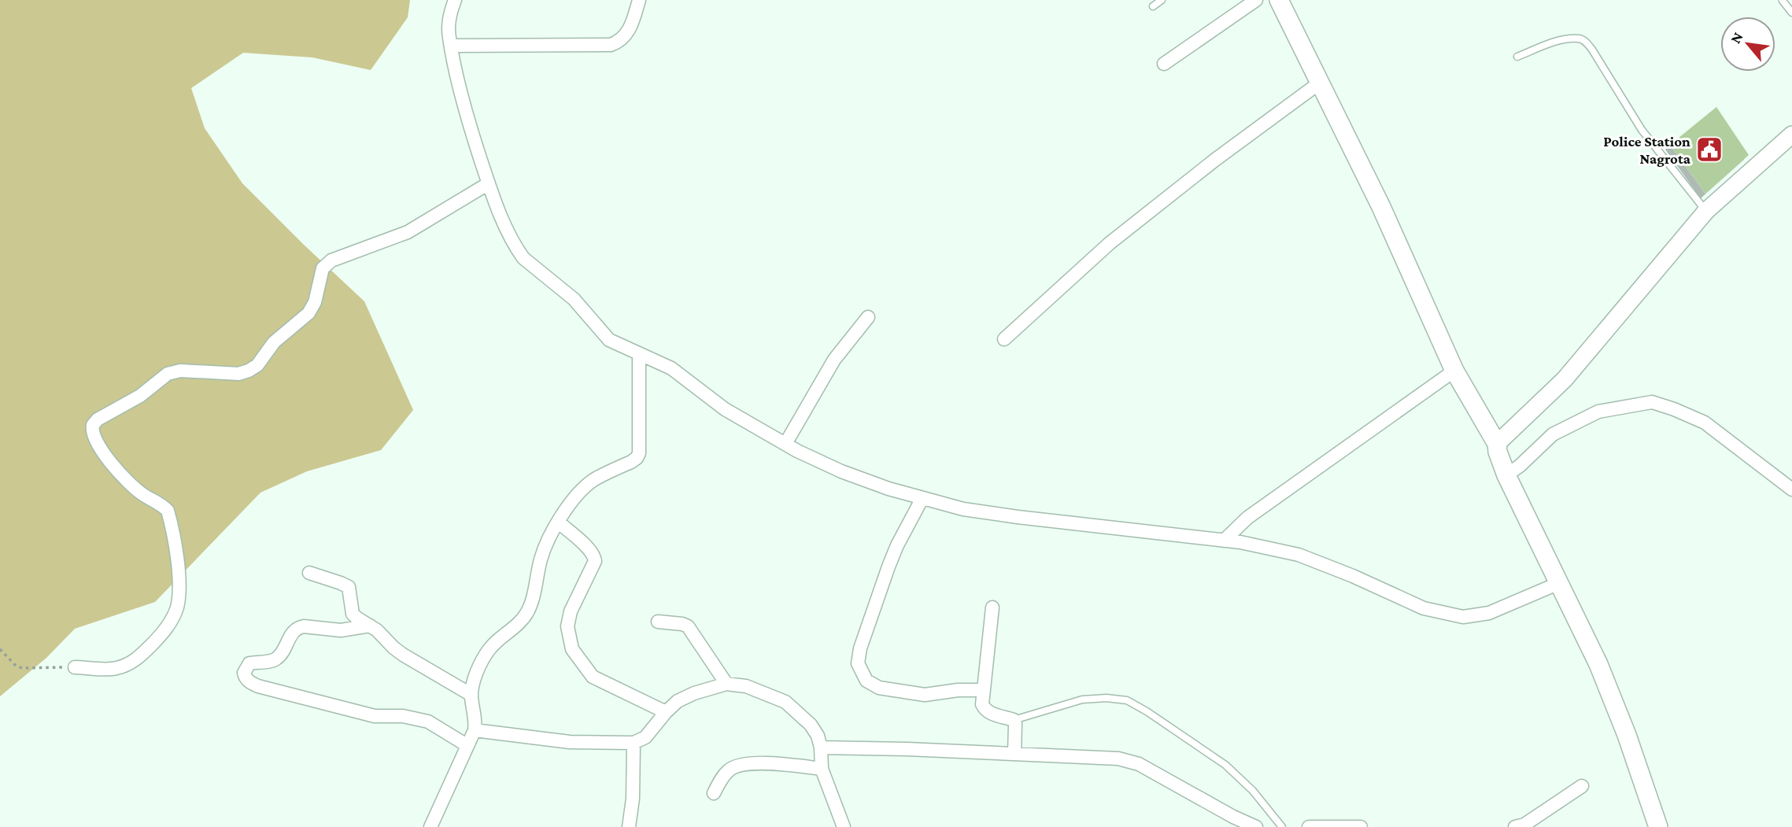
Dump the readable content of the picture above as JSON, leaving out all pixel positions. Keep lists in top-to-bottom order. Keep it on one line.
{"places":{"public building":["Police Station Nagrota"]},"north":"top left"}
